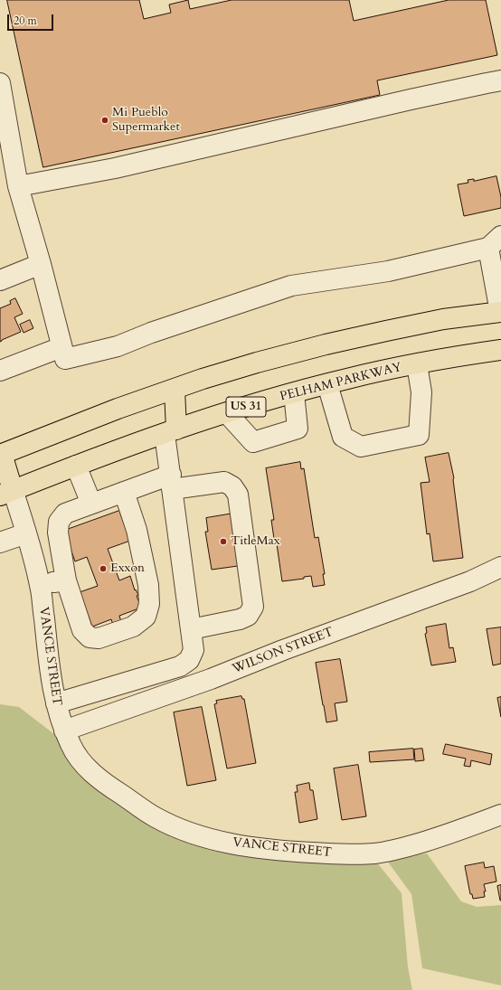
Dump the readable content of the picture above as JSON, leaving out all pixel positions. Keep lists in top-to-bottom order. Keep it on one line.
{"streets":{"main road":["PELHAM PARKWAY","US 31"],"street":["WILSON STREET","VANCE STREET"]},"crossings":[["PELHAM PARKWAY","VANCE STREET"],["WILSON STREET","VANCE STREET"]],"places":["Mi Pueblo Supermarket","TitleMax","Exxon"],"scale_bar":"20 m"}
